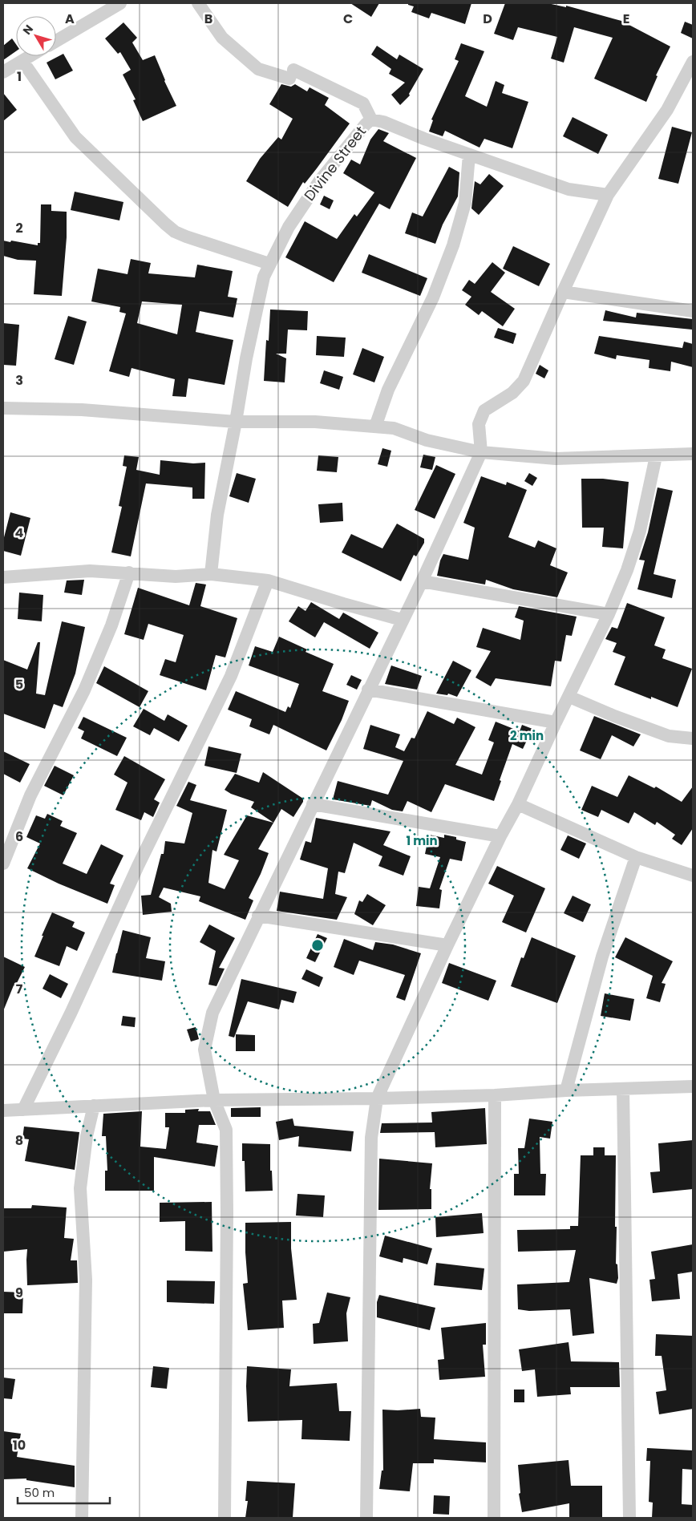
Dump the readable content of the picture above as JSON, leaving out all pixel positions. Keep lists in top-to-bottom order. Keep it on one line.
{"streets":{"street":["Divine Street"]},"scale_bar":"50 m","north":"top left","grid":{"columns":["A","B","C","D","E"],"rows":["1","2","3","4","5","6","7","8","9","10"]},"rings":["2 min","1 min"]}
